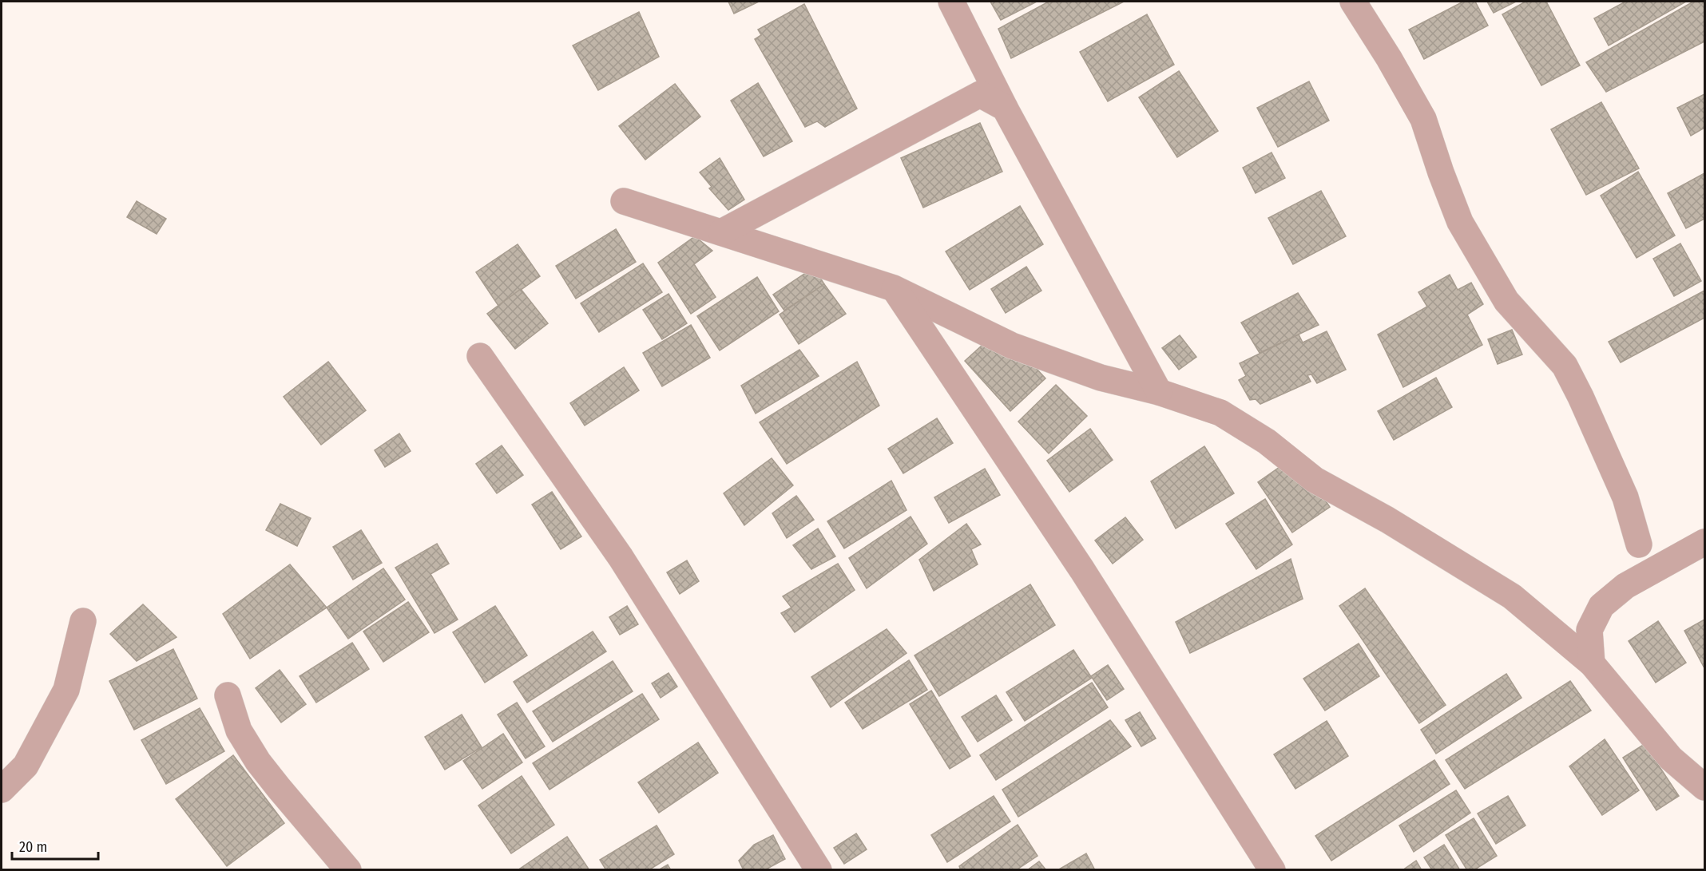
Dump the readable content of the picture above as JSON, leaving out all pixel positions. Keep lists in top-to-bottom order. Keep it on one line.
{"scale_bar":"20 m"}
